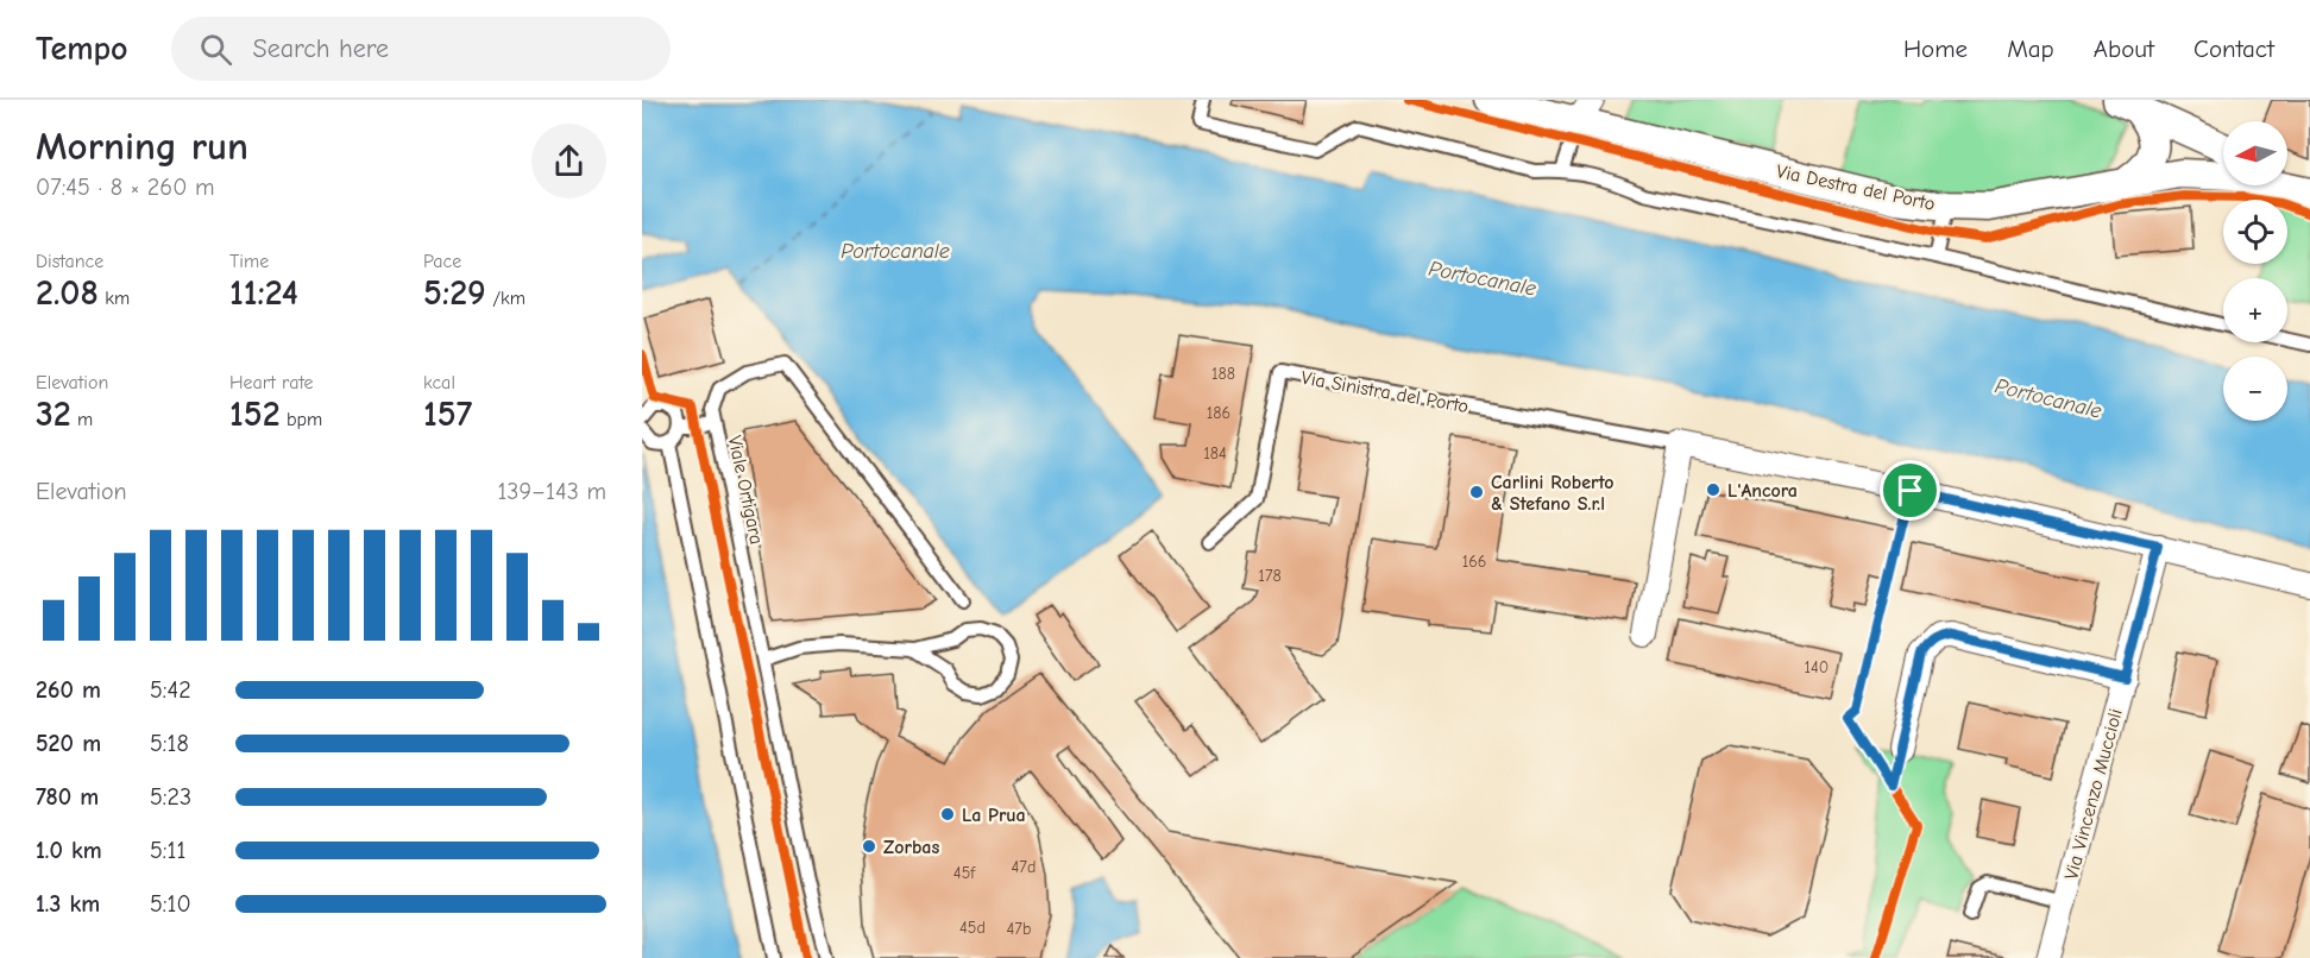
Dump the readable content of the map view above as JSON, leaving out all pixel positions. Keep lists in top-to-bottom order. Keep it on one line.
{"streets":{"street":["Via Destra del Porto","Via Sinistra del Porto","Via Vincenzo Muccioli"],"lane":["Viale Ortigara"]},"crossings":[["Via Sinistra del Porto","Via Vincenzo Muccioli"]],"water":["Portocanale"],"places":["L'Ancora","Carlini Roberto & Stefano S.r.l","La Prua","Zorbas"],"house_numbers":["188","186","184","166","178","140","47d","45f","45d","47b"],"north":"left","page":{"header":"Tempo","search":"Search here","nav":["Home","Map","About","Contact"],"heading":["Morning run","07:45 · 8 × 260 m"],"map_buttons":["+","−"],"stats":[["Distance","2.08 km"],["Time","11:24"],["Pace","5:29 /km"],["Elevation","32 m"],["Heart rate","152 bpm"],["kcal","157"]],"chart":["Elevation","139–143 m"],"list":[{"name":"260 m","note":"5:42"},{"name":"520 m","note":"5:18"},{"name":"780 m","note":"5:23"},{"name":"1.0 km","note":"5:11"},{"name":"1.3 km","note":"5:10"}]}}
